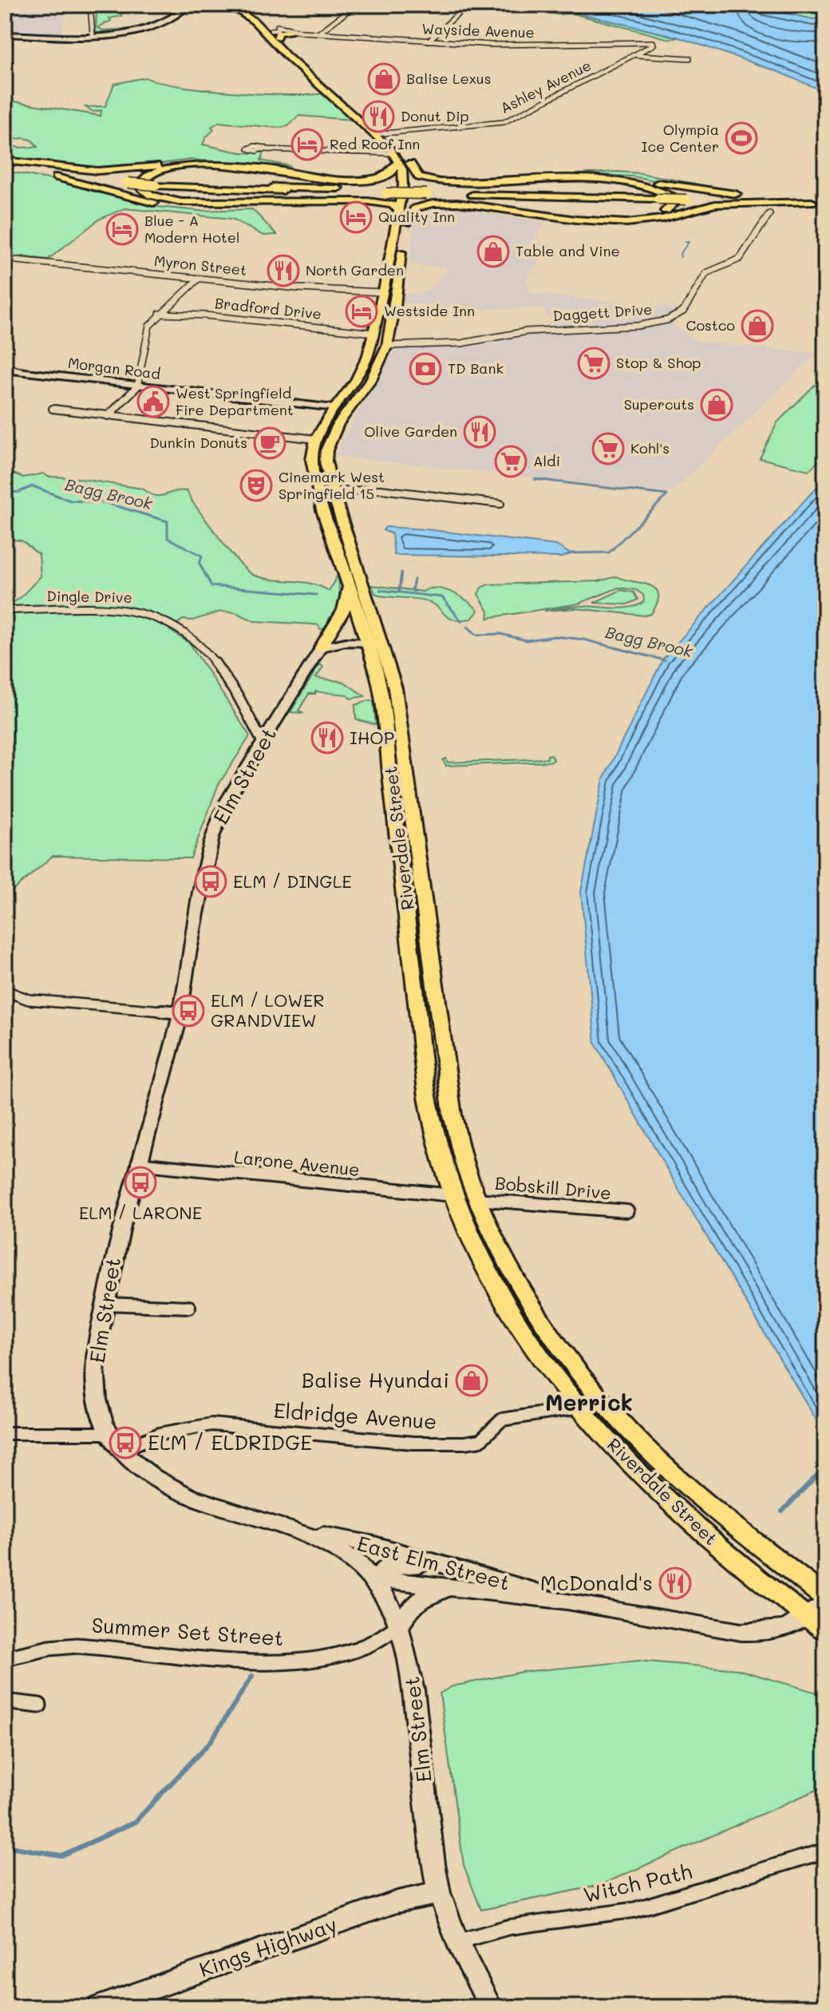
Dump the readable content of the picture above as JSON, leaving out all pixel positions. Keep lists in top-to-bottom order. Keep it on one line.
{"streets":{"main road":["Morgan Road","Elm Street","Riverdale Street","East Elm Street","Kings Highway"],"street":["Wayside Avenue","Ashley Avenue","Myron Street","Bradford Drive","Daggett Drive","Dingle Drive","Larone Avenue","Bobskill Drive","Eldridge Avenue","Summer Set Street","Witch Path"]},"crossings":[["Wayside Avenue","Ashley Avenue"],["Myron Street","Riverdale Street"],["Bradford Drive","Riverdale Street"],["Daggett Drive","Riverdale Street"],["Morgan Road","Riverdale Street"],["Dingle Drive","Elm Street"],["Elm Street","Larone Avenue"],["Elm Street","Eldridge Avenue"],["Elm Street","East Elm Street"],["Elm Street","Summer Set Street"],["Elm Street","Witch Path"],["Elm Street","Kings Highway"],["Riverdale Street","Larone Avenue"],["Riverdale Street","Bobskill Drive"],["Riverdale Street","Eldridge Avenue"],["Riverdale Street","East Elm Street"]],"districts":["Merrick"],"water":["Bagg Brook"],"places":{"shop":["Balise Lexus","Table and Vine","Costco","Supercuts","Balise Hyundai"],"restaurant":["Donut Dip","North Garden","Olive Garden","IHOP","McDonald's"],"sports":["Olympia Ice Center"],"hotel":["Red Roof Inn","Quality Inn","Blue - A Modern Hotel","Westside Inn"],"supermarket":["Stop & Shop","Kohl's","Aldi"],"bank":["TD Bank"],"public building":["West Springfield Fire Department"],"cafe":["Dunkin Donuts"],"theatre":["Cinemark West Springfield 15"],"bus stop":["ELM / DINGLE","ELM / LOWER GRANDVIEW","ELM / LARONE","ELM / ELDRIDGE"]}}
